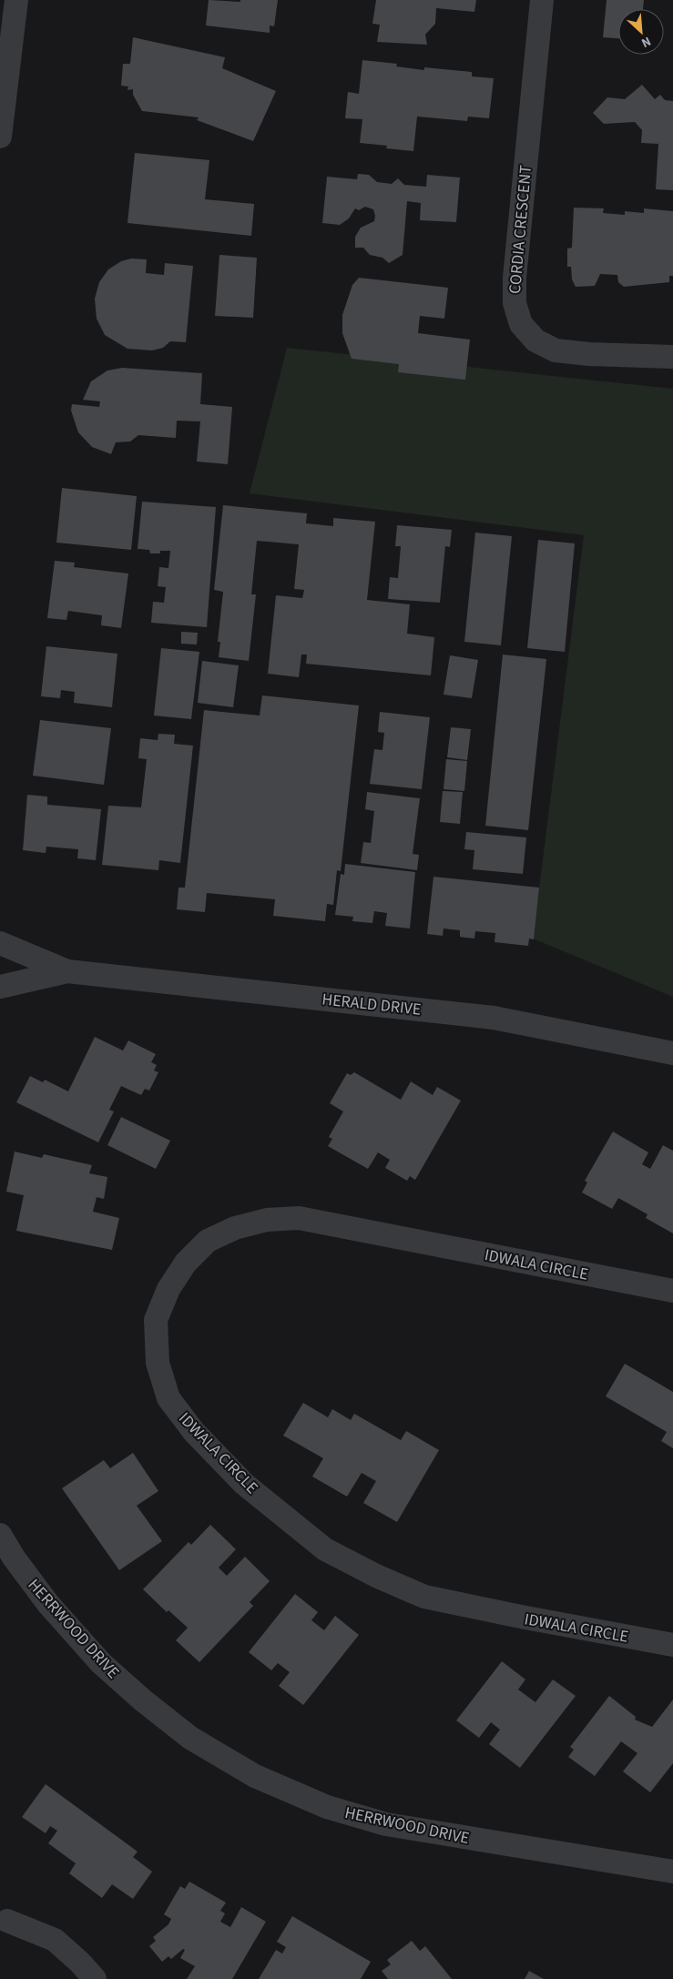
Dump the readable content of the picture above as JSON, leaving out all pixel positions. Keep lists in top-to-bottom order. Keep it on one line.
{"streets":{"street":["CORDIA CRESCENT","HERALD DRIVE","IDWALA CIRCLE","HERRWOOD DRIVE"]},"north":"bottom right"}
